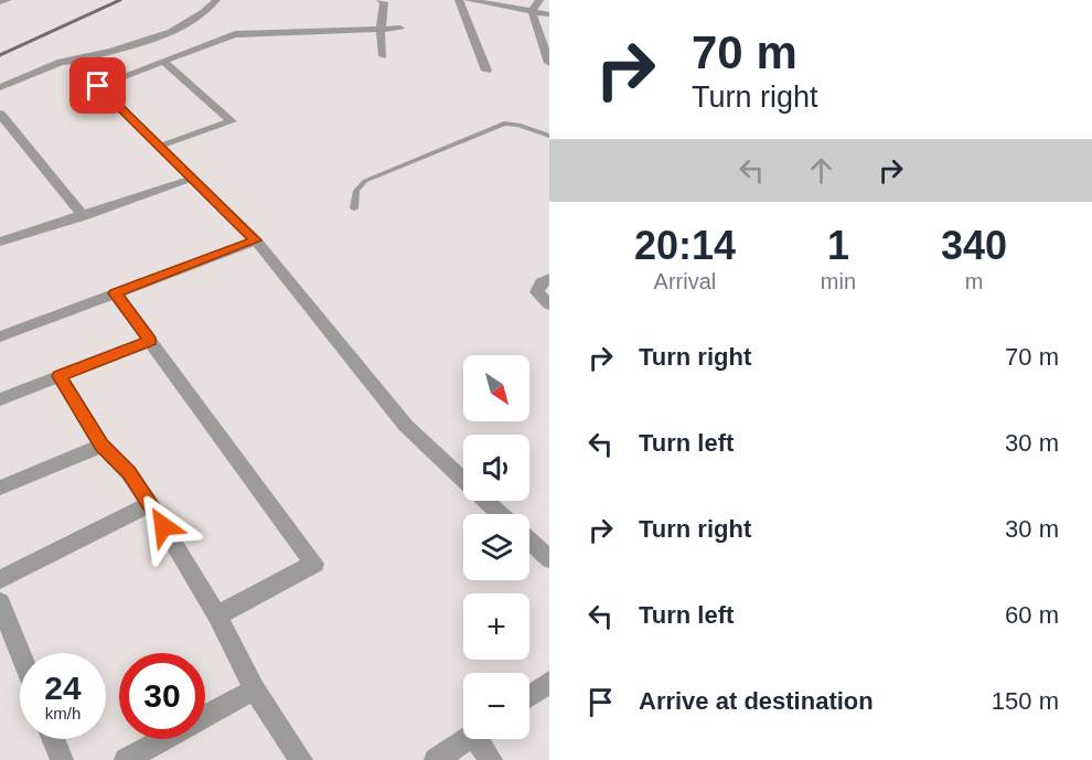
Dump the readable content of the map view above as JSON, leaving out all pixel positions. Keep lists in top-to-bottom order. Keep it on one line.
{"north":"bottom right","page":{"turn":["70 m","Turn right"],"eta":["20:14","Arrival","1","min","340","m"],"list":[{"name":"Turn right","value":"70 m"},{"name":"Turn left","value":"30 m"},{"name":"Turn right","value":"30 m"},{"name":"Turn left","value":"60 m"},{"name":"Arrive at destination","value":"150 m"}],"map_buttons":["+","−"],"speed":"24 km/h","limit":"30"}}
